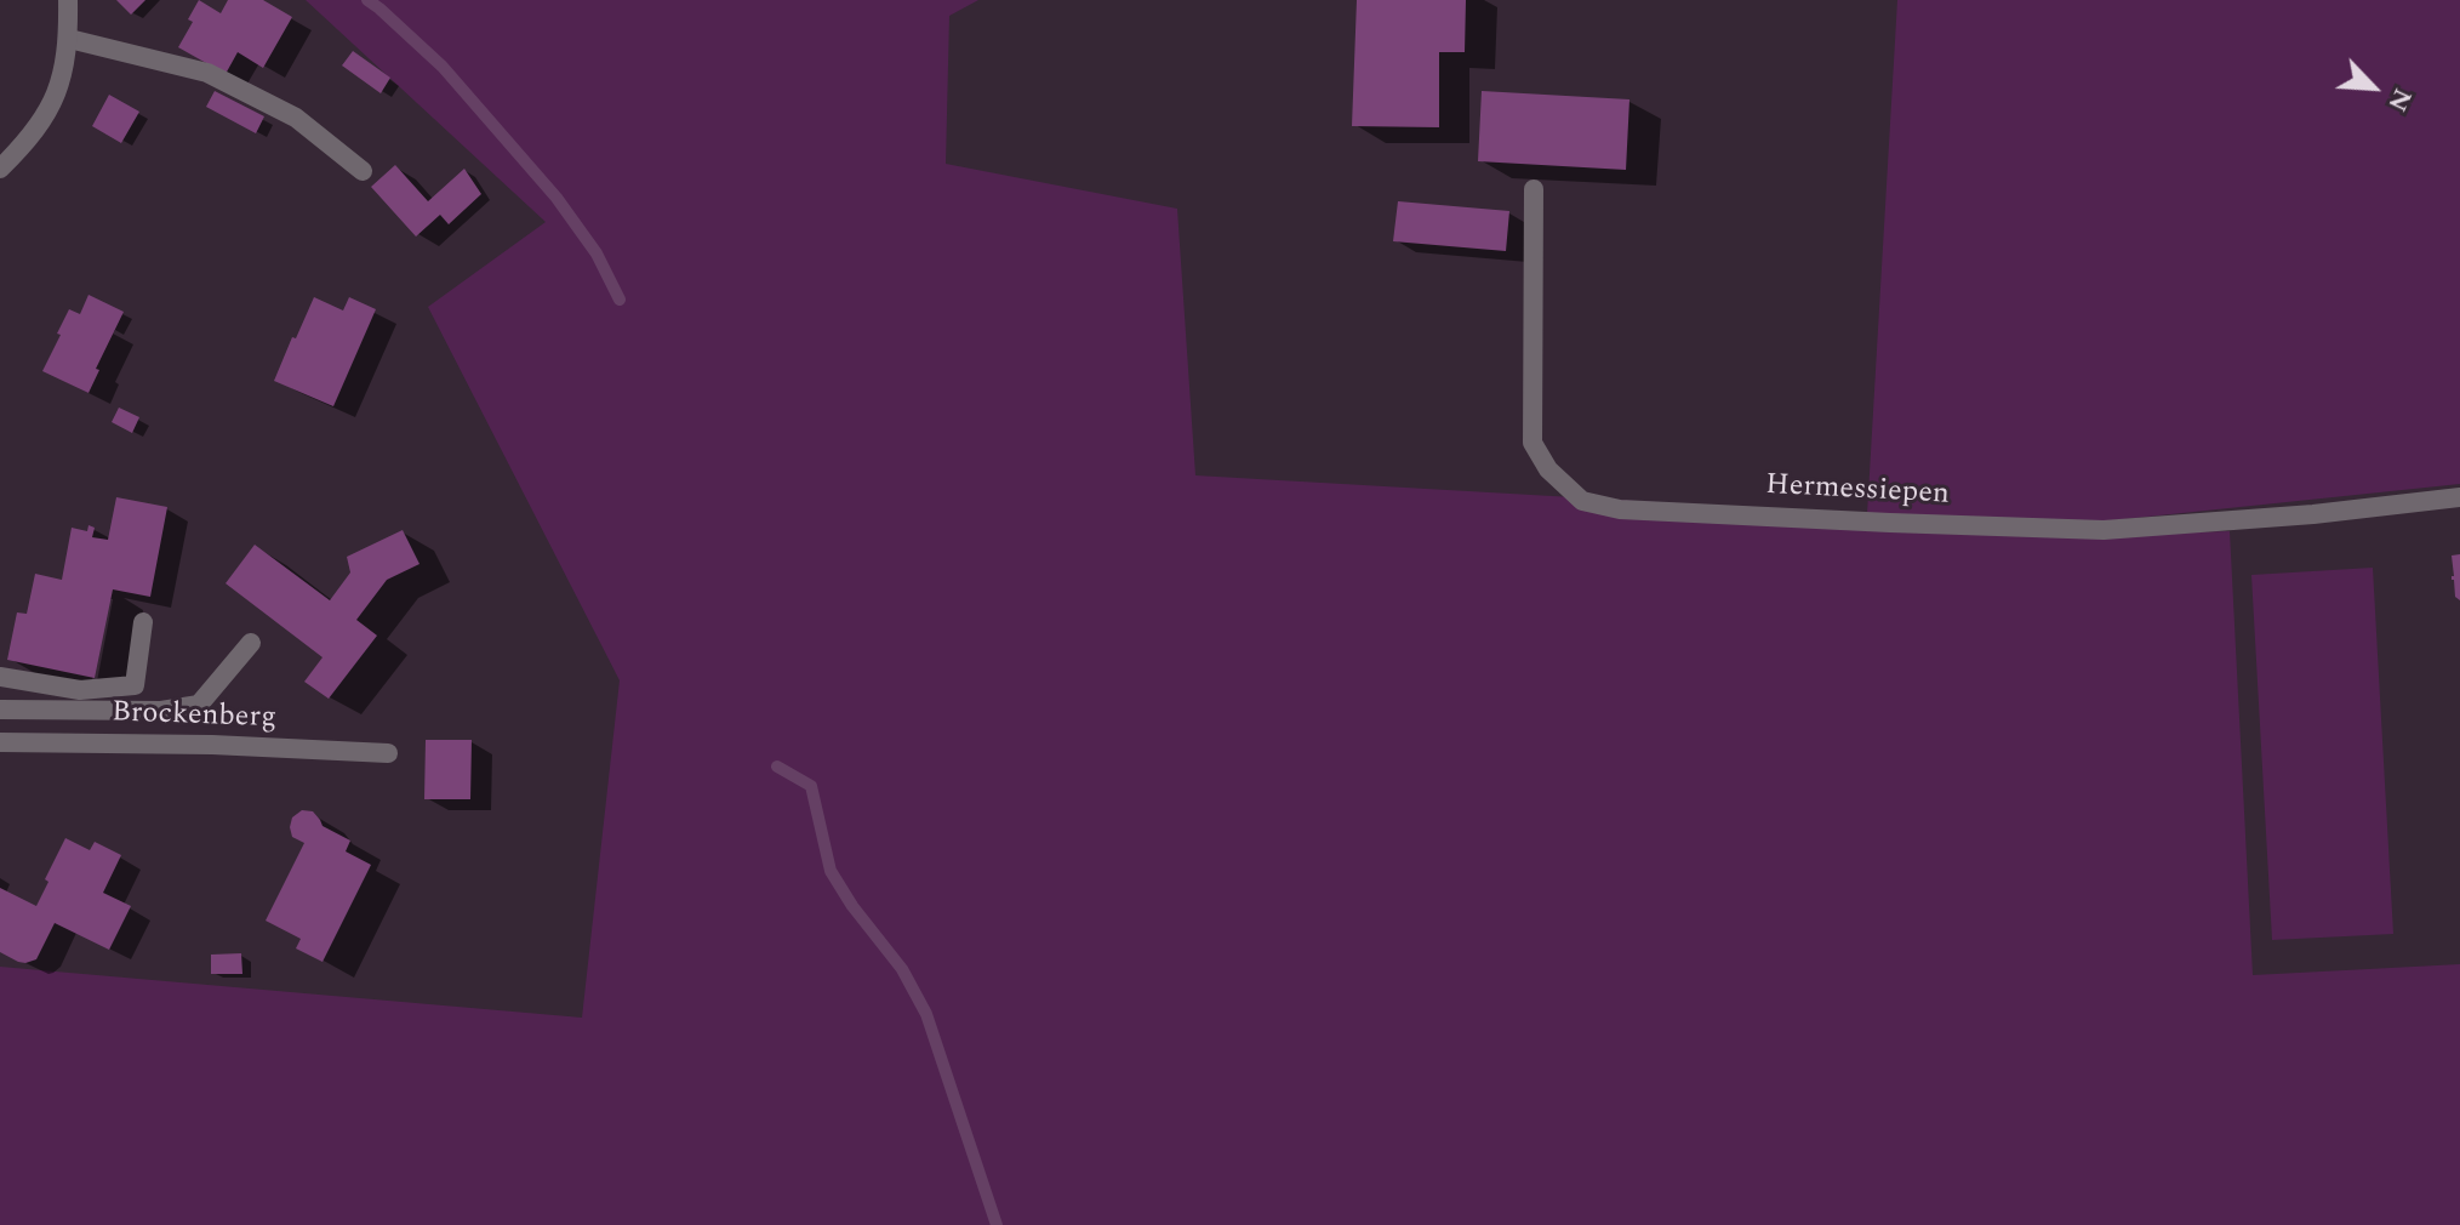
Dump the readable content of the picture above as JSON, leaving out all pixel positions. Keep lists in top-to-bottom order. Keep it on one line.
{"streets":{"street":["Hermessiepen","Brockenberg"]},"north":"bottom right"}
